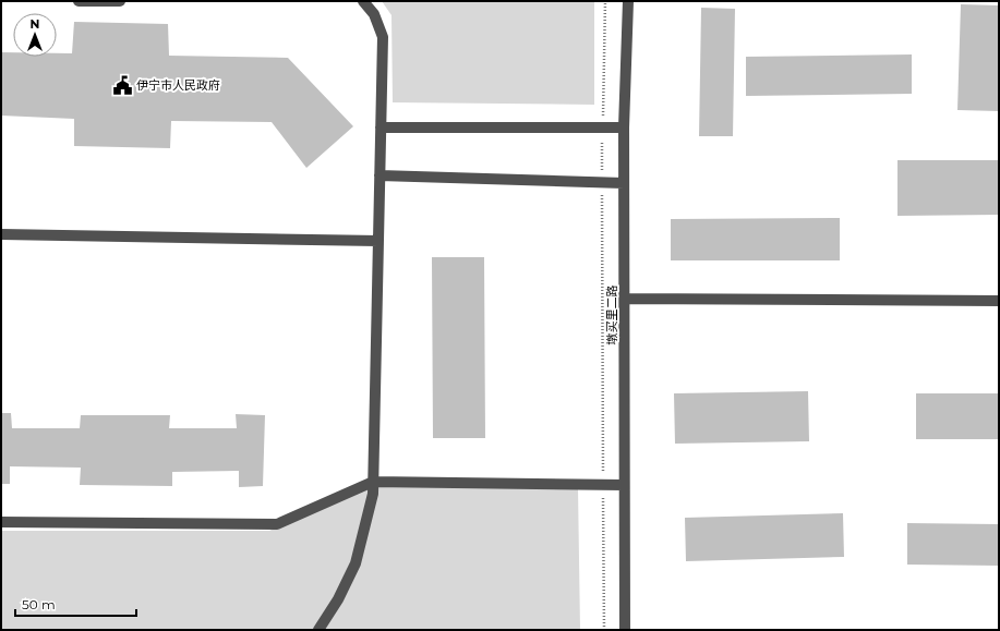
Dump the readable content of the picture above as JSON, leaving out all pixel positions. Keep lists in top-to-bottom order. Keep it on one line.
{"streets":{"street":["墩买里二路"]},"places":{"public building":["伊宁市人民政府"]},"scale_bar":"50 m","north":"top"}
